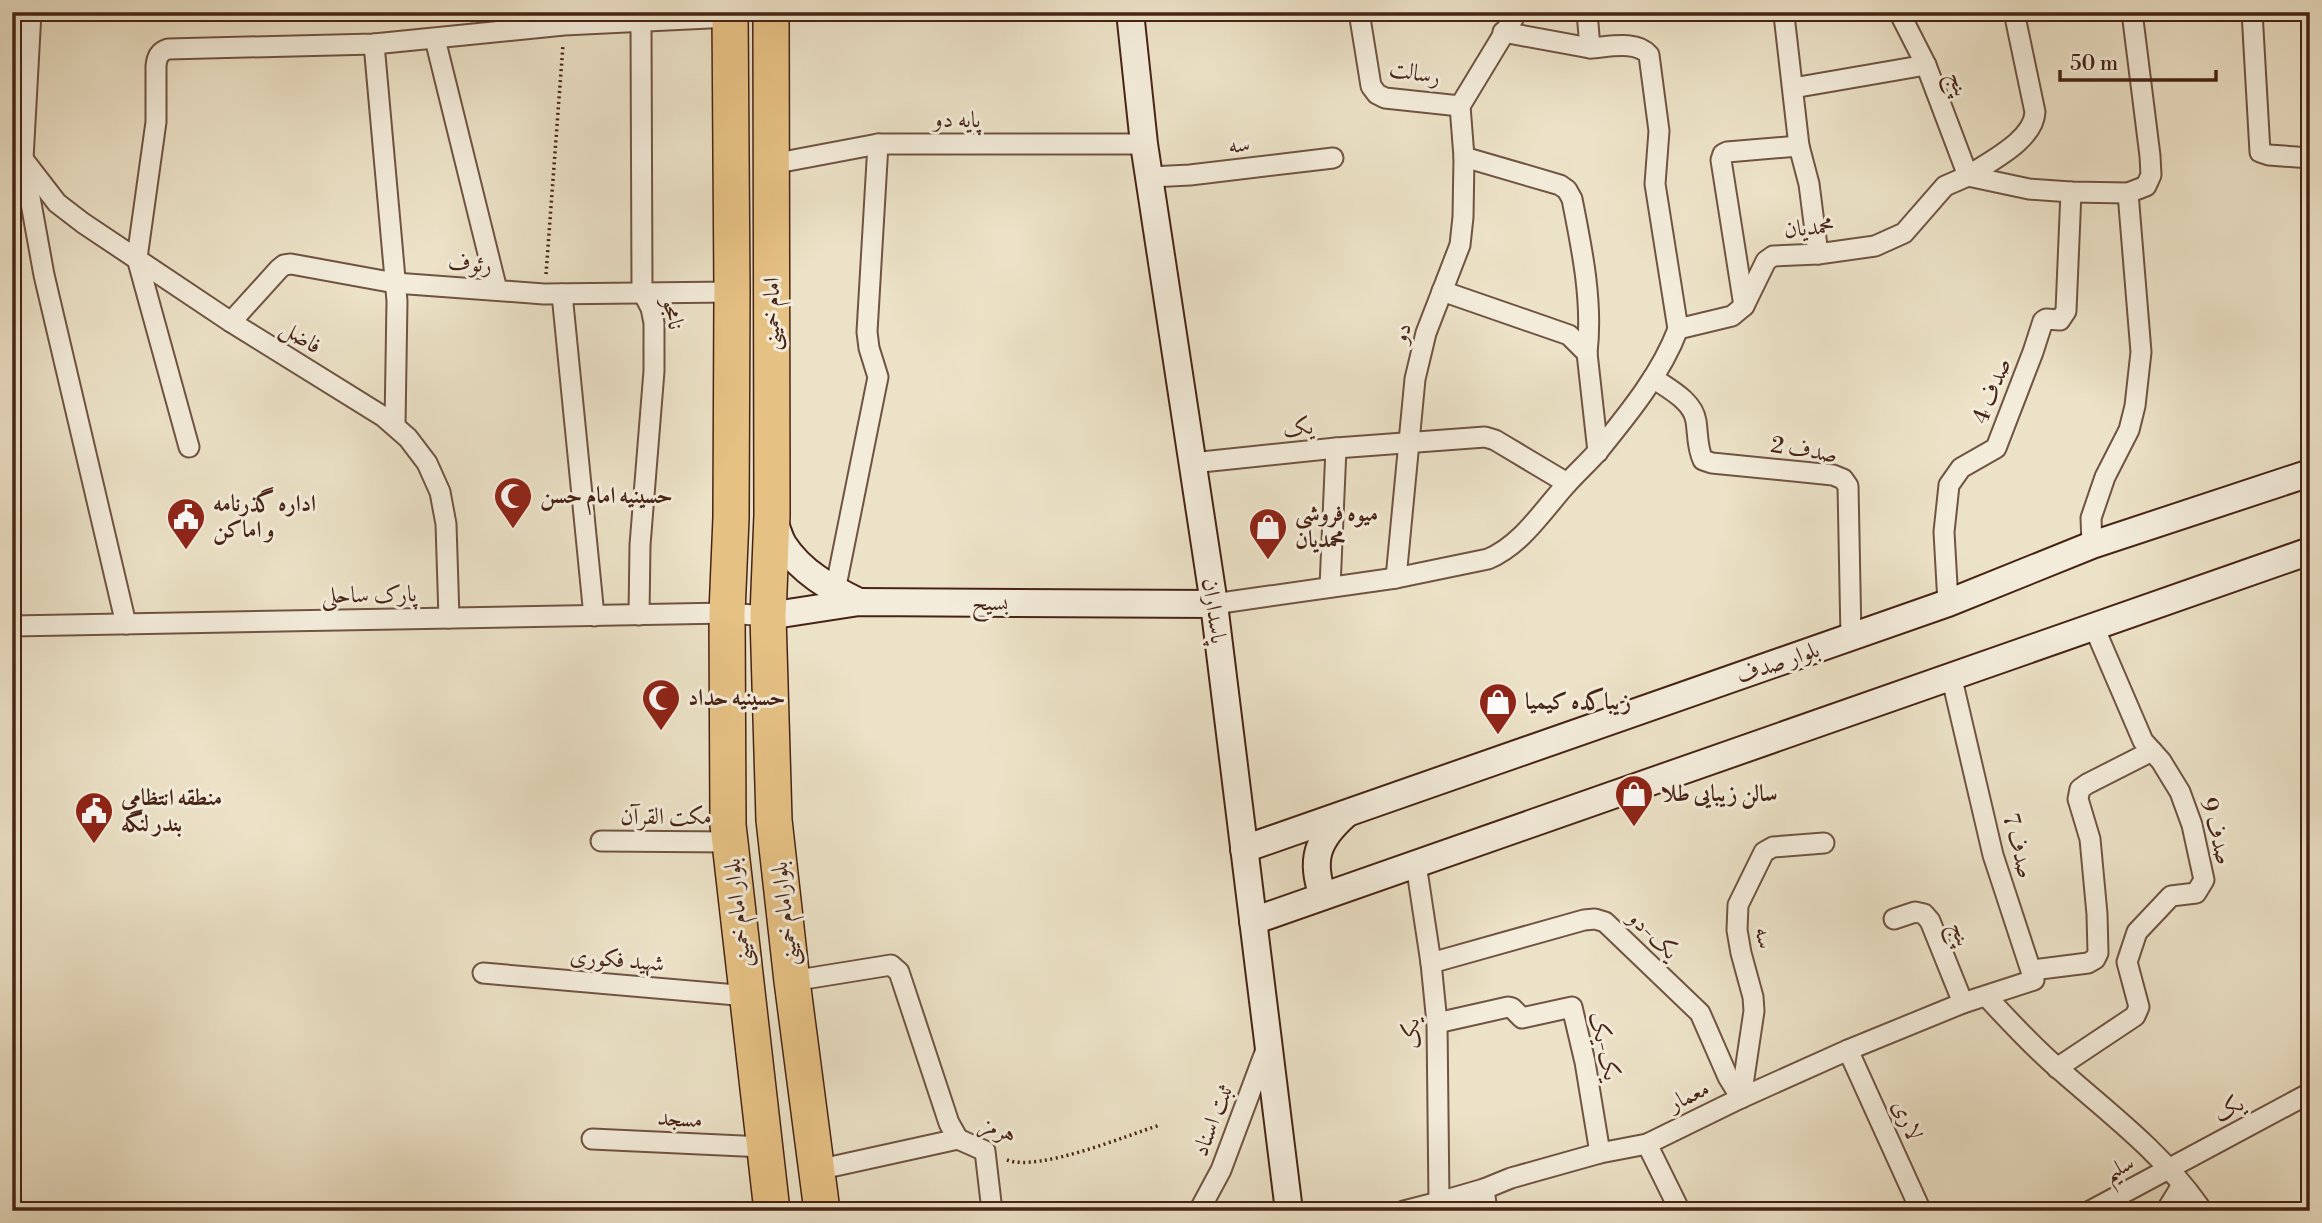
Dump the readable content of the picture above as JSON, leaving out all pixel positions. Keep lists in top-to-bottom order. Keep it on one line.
{"streets":{"highway":["امام خمینی","بلوار امام خمینی","بلوارامام خمینی"],"street":["رسالت","پنج","پایه دو","سه","محمدیان","رئوف","نامجو","دو","فاضل","صدف 4","یک","صدف 2","پارک ساحلی","بسیح","پاسداران","بلوار صدف","مکت القرآن","صدف 9","صدف 7","یک-دو","شهید فکوری","یک-یک","معمار","مسجد","ثبت اسناد","لاری","هرمز","سلیم"]},"crossings":[["رسالت","دو"],["پنج","محمدیان"],["پنج","معمار"],["پایه دو","امام خمینی"],["پایه دو","پاسداران"],["سه","پاسداران"],["سه","یک-دو"],["سه","معمار"],["رئوف","نامجو"],["رئوف","امام خمینی"],["رئوف","فاضل"],["نامجو","پارک ساحلی"],["امام خمینی","پارک ساحلی"],["امام خمینی","بسیح"],["امام خمینی","بلوار امام خمینی"],["امام خمینی","بلوارامام خمینی"],["دو","یک"],["فاضل","پارک ساحلی"],["صدف 4","بلوار صدف"],["یک","پاسداران"],["یک","یک-دو"],["یک","یک-یک"],["یک","معمار"],["یک","سلیم"],["صدف 2","بلوار صدف"],["پارک ساحلی","بسیح"],["پارک ساحلی","بلوار امام خمینی"],["پارک ساحلی","بلوارامام خمینی"],["بسیح","پاسداران"],["بسیح","بلوارامام خمینی"],["پاسداران","بلوار صدف"],["پاسداران","ثبت اسناد"],["مکت القرآن","بلوار امام خمینی"],["بلوار امام خمینی","شهید فکوری"],["بلوار امام خمینی","مسجد"],["بلوارامام خمینی","هرمز"],["یک-دو","معمار"],["یک-یک","معمار"],["معمار","لاری"]],"places":{"mosque":["حسینیه امام حسن","حسینیه حداد"],"public building":["اداره گذرنامه و اماکن","منطقه انتظامی بندر لنگه"],"shop":["میوه فروشی محمدیان","زیباکده کیمیا","سالن زیبایی طلا"]},"scale_bar":"50 m"}
